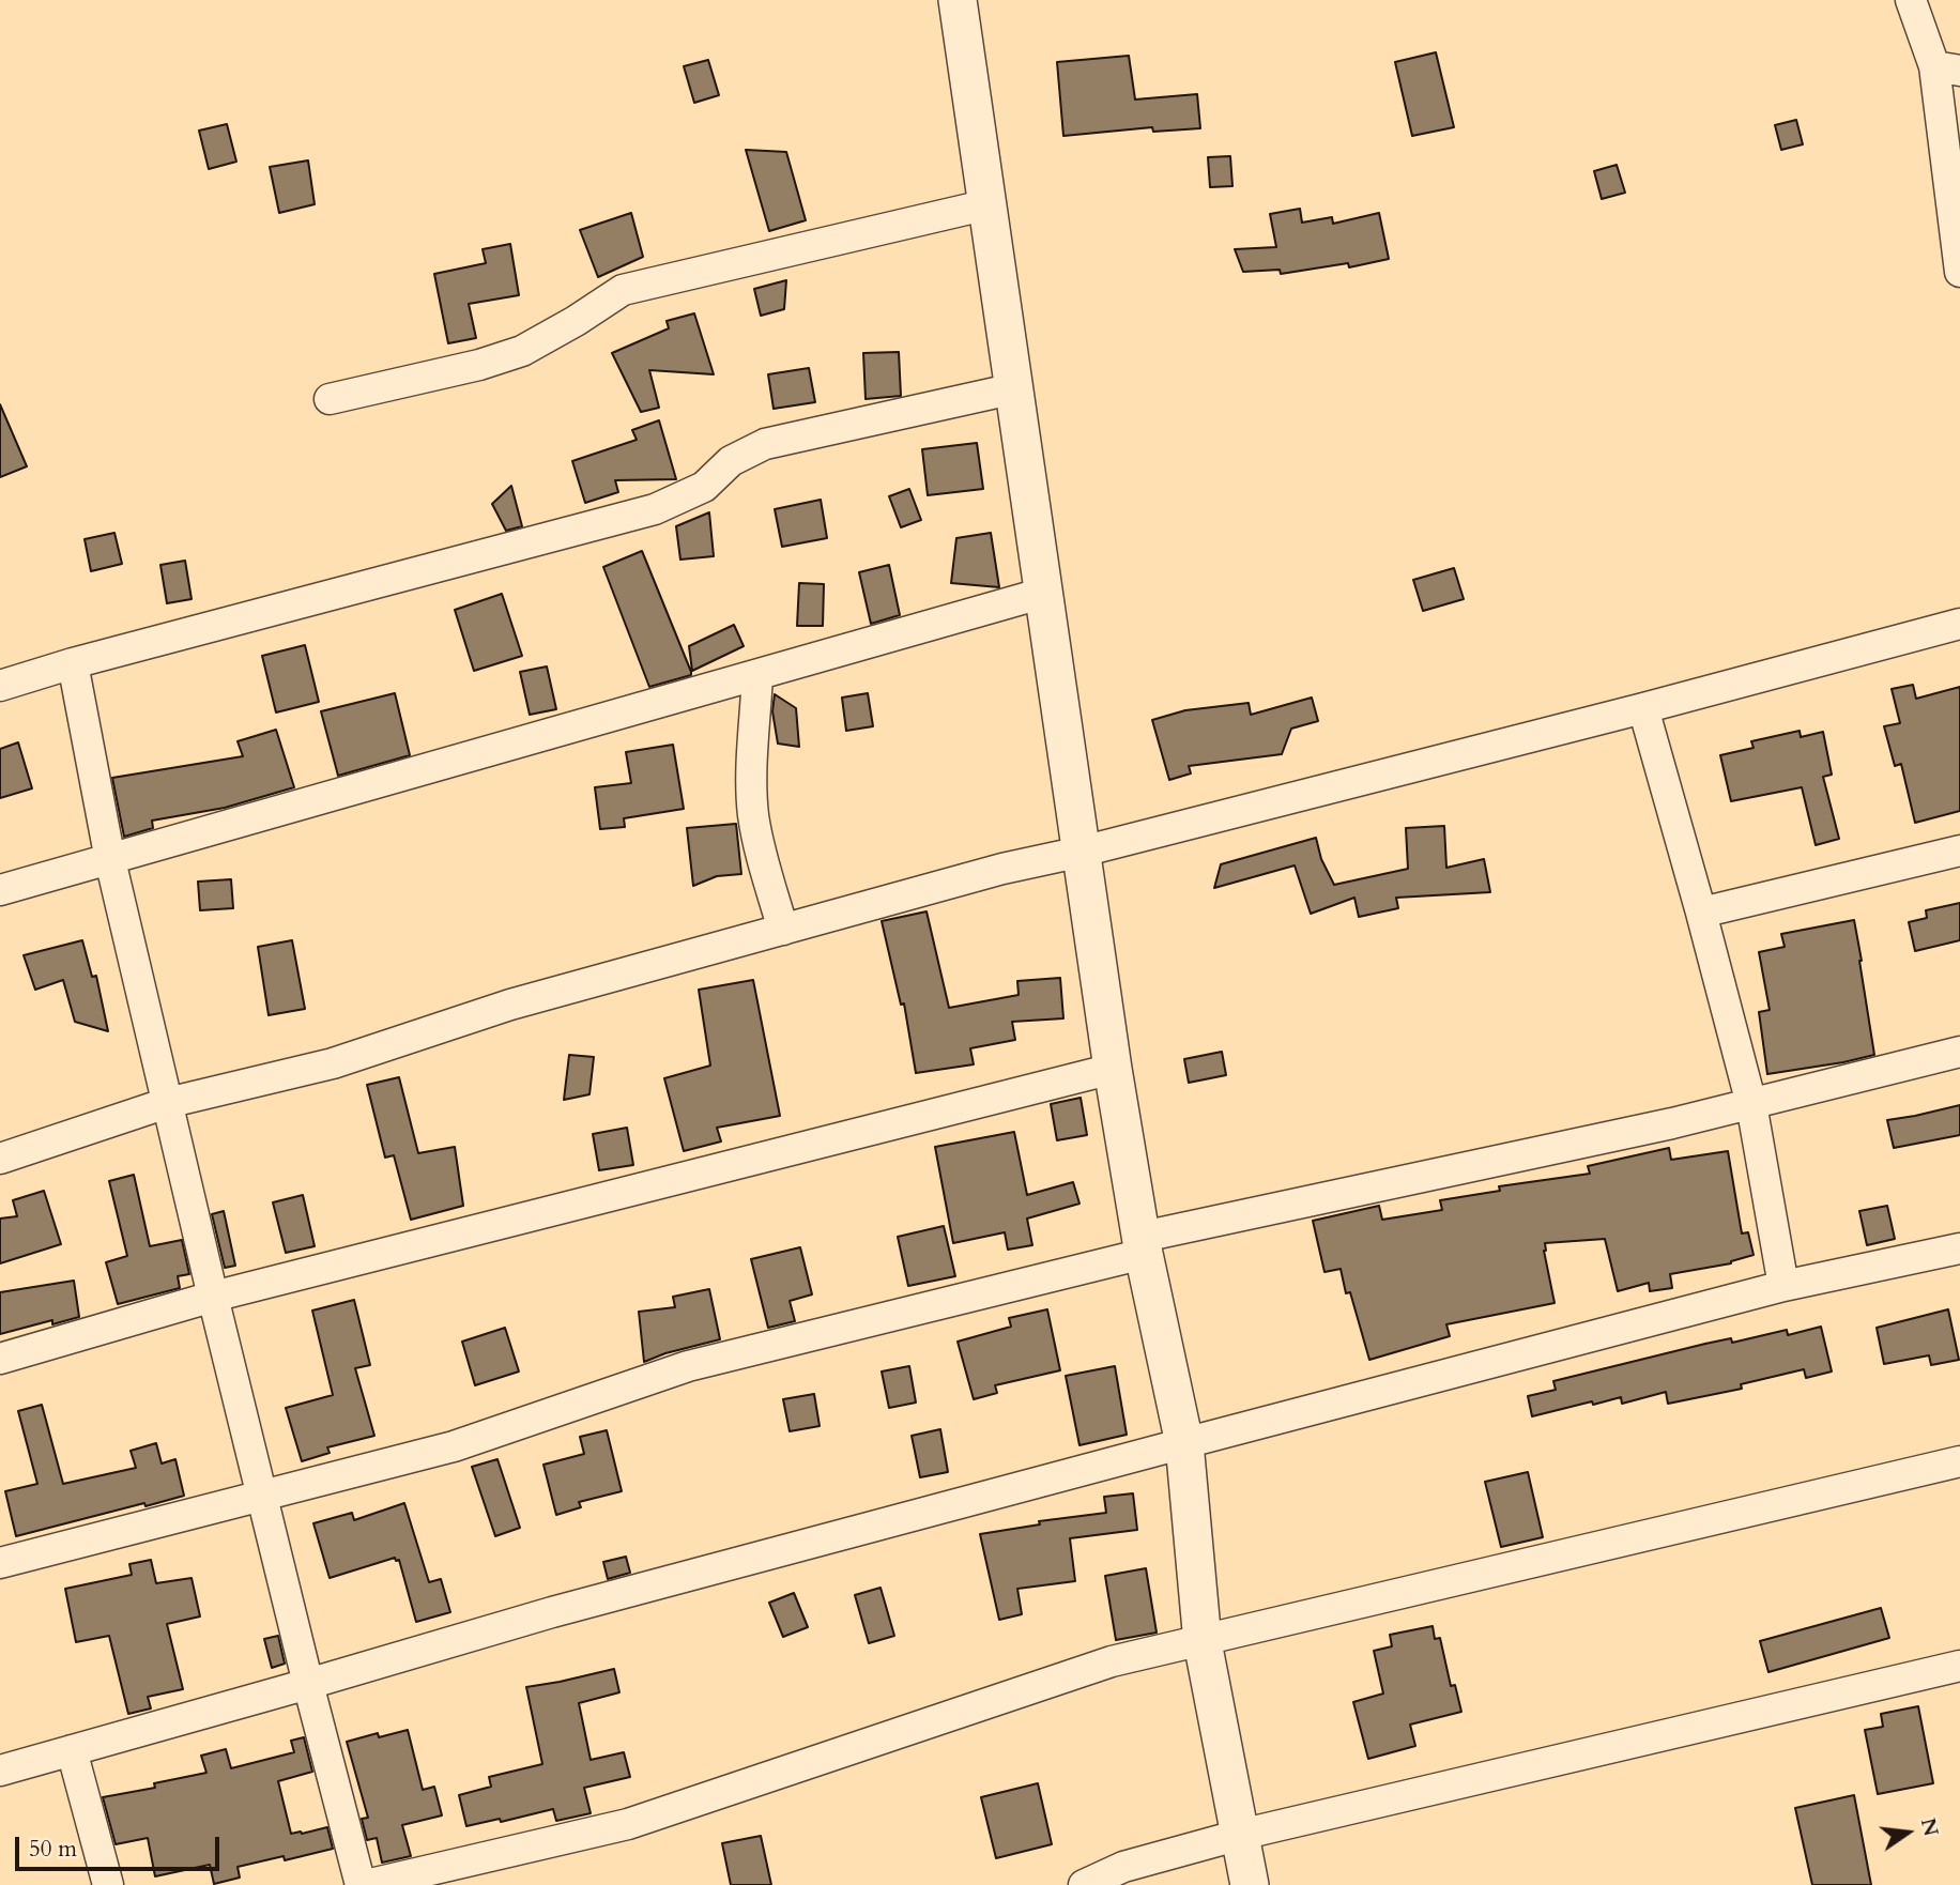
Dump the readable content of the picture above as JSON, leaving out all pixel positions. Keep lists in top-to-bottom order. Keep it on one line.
{"scale_bar":"50 m","north":"right"}
